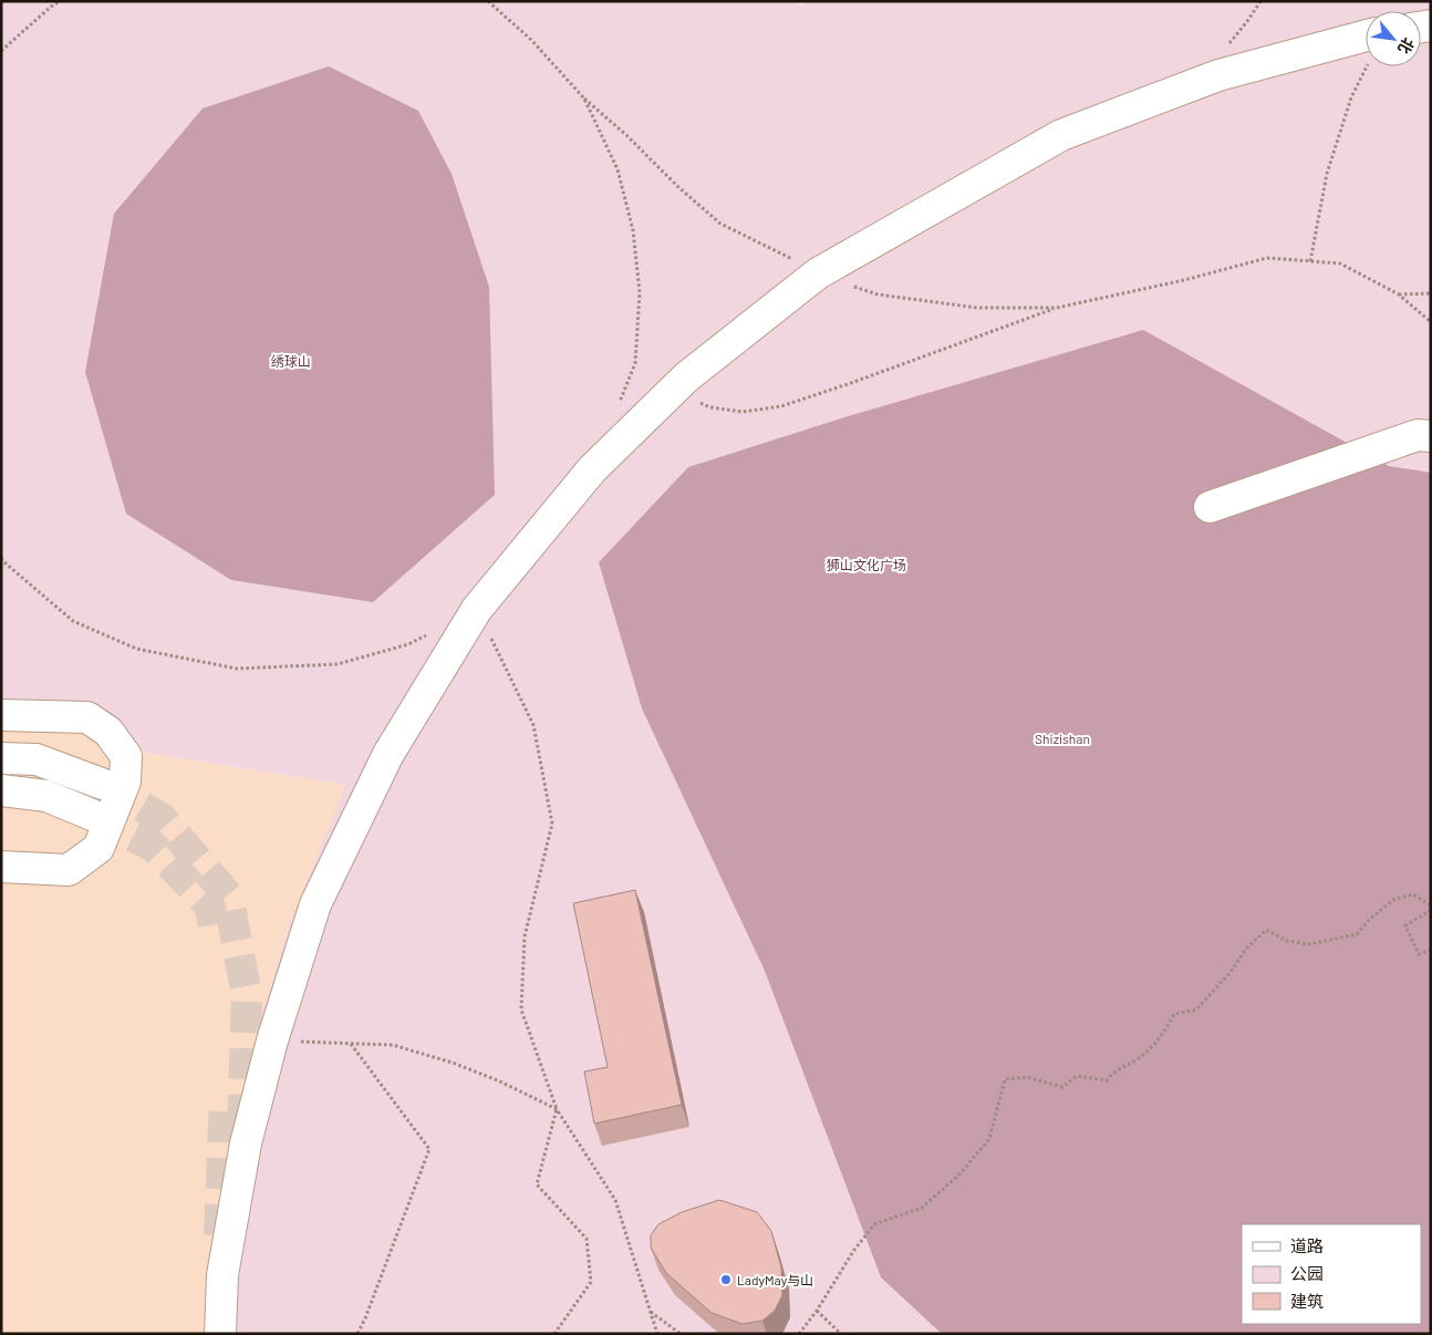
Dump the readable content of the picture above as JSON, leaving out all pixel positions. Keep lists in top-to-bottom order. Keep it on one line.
{"parks":["绣球山","狮山文化广场","Shizishan"],"places":["LadyMay与山"],"legend":["道路","公园","建筑"],"north":"bottom right"}
